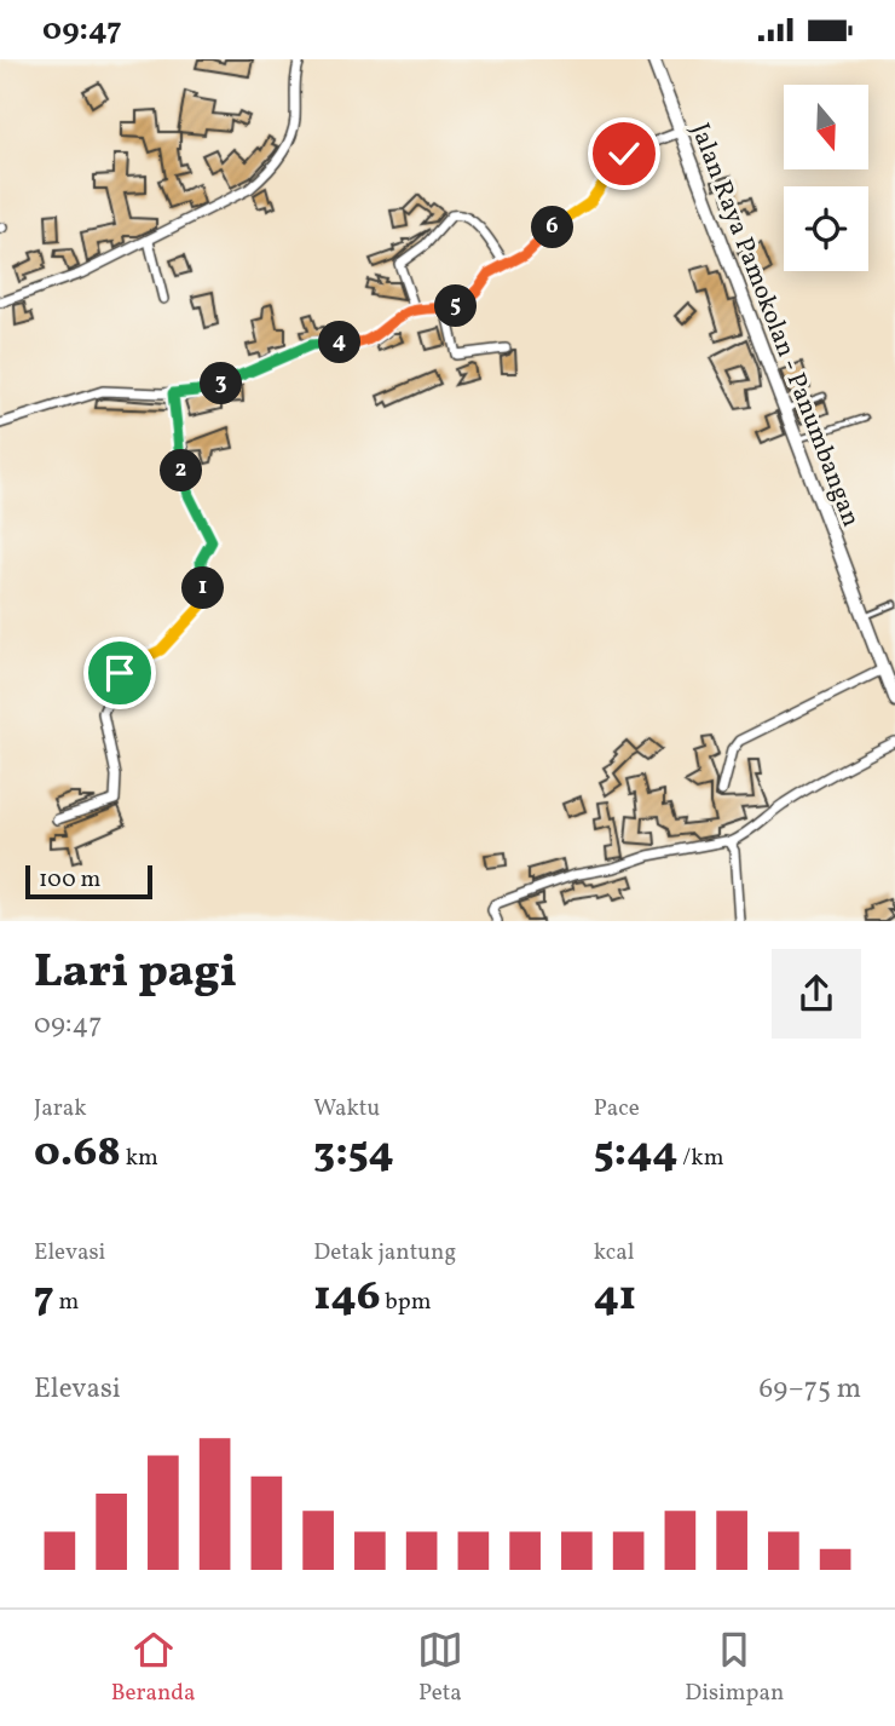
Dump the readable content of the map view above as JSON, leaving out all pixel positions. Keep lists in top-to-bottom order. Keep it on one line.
{"streets":{"main road":["Jalan Raya Pamokolan - Panumbangan"]},"scale_bar":"100 m","north":"bottom","page":{"status":"09:47","pins":["6","5","4","3","2","1"],"scale":"100 m","heading":["Lari pagi","09:47"],"stats":[["Jarak","0.68 km"],["Waktu","3:54"],["Pace","5:44 /km"],["Elevasi","7 m"],["Detak jantung","146 bpm"],["kcal","41"]],"chart":["Elevasi","69–75 m"],"tabs":["Beranda","Peta","Disimpan"]}}
